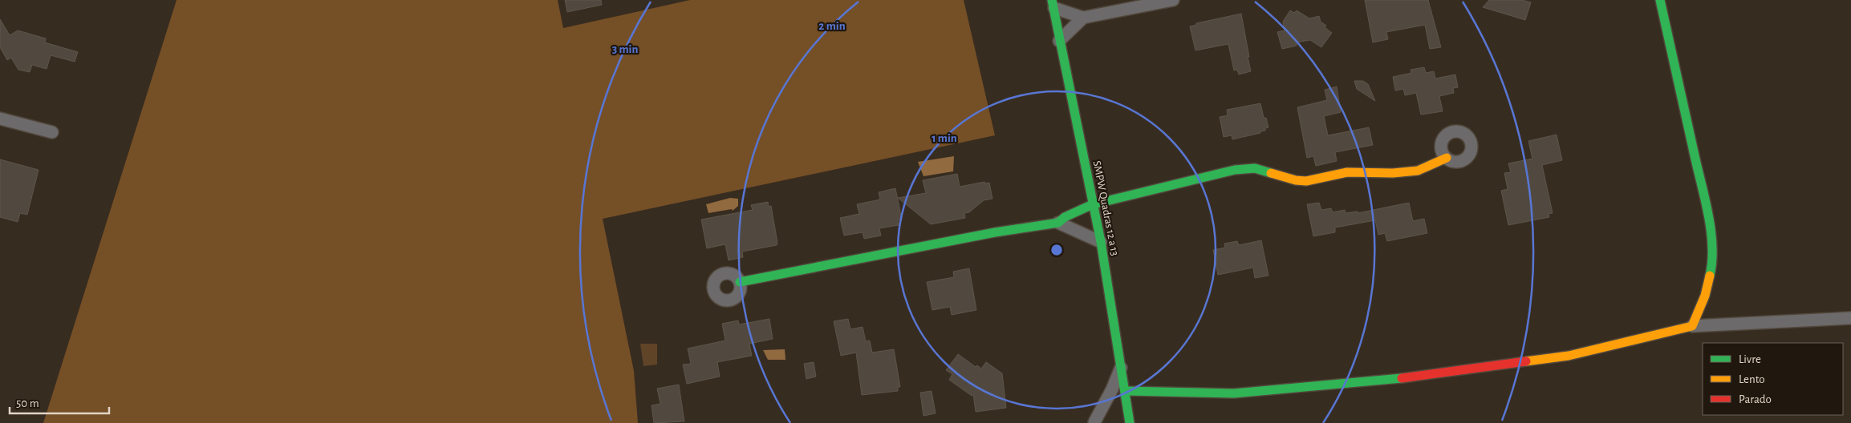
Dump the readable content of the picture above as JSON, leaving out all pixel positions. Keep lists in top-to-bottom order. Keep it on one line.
{"streets":{"street":["SMPW Quadras 12 a 13"]},"legend":["Livre","Lento","Parado"],"scale_bar":"50 m","rings":["2 min","3 min","1 min"]}
